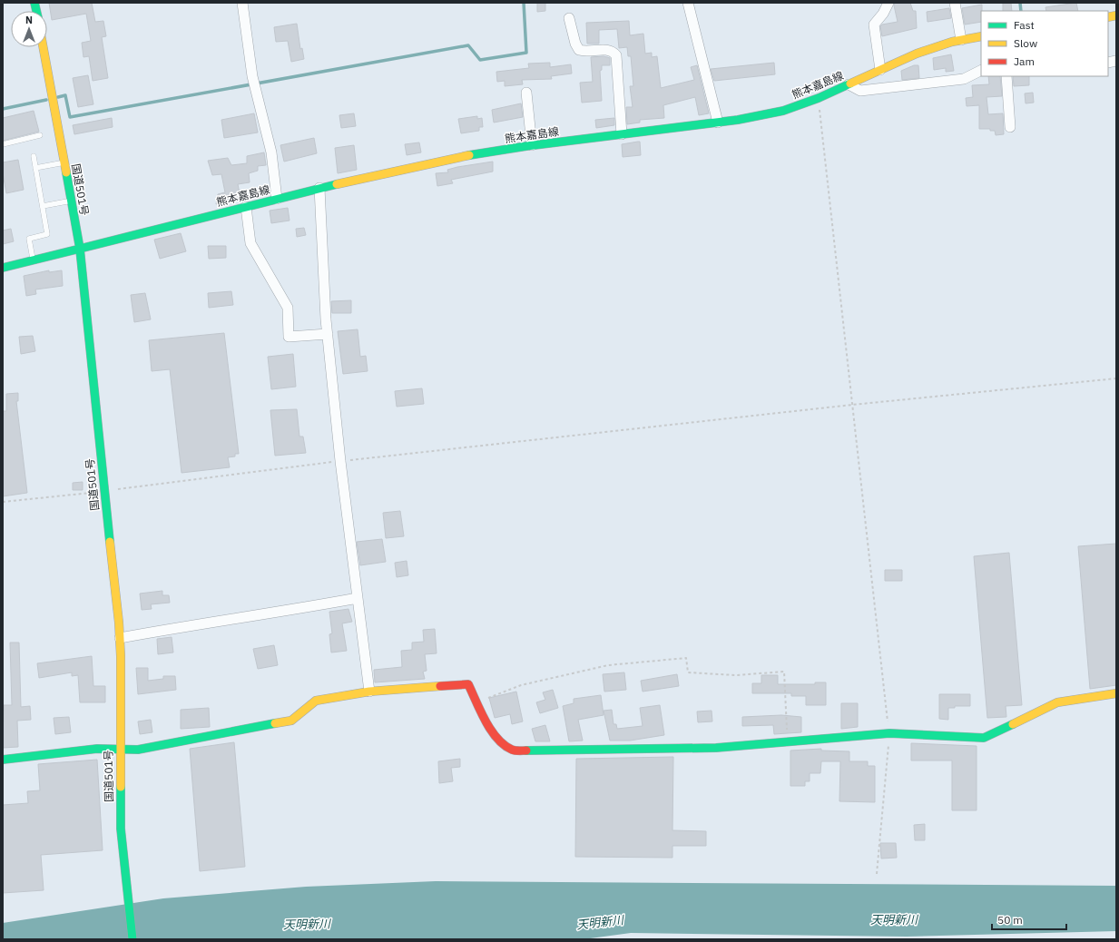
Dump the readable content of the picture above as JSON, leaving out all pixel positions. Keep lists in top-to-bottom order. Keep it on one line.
{"streets":{"main road":["熊本嘉島線","国道501号"]},"crossings":[["熊本嘉島線","国道501号"]],"water":["天明新川"],"legend":["Fast","Slow","Jam"],"scale_bar":"50 m","north":"top"}
